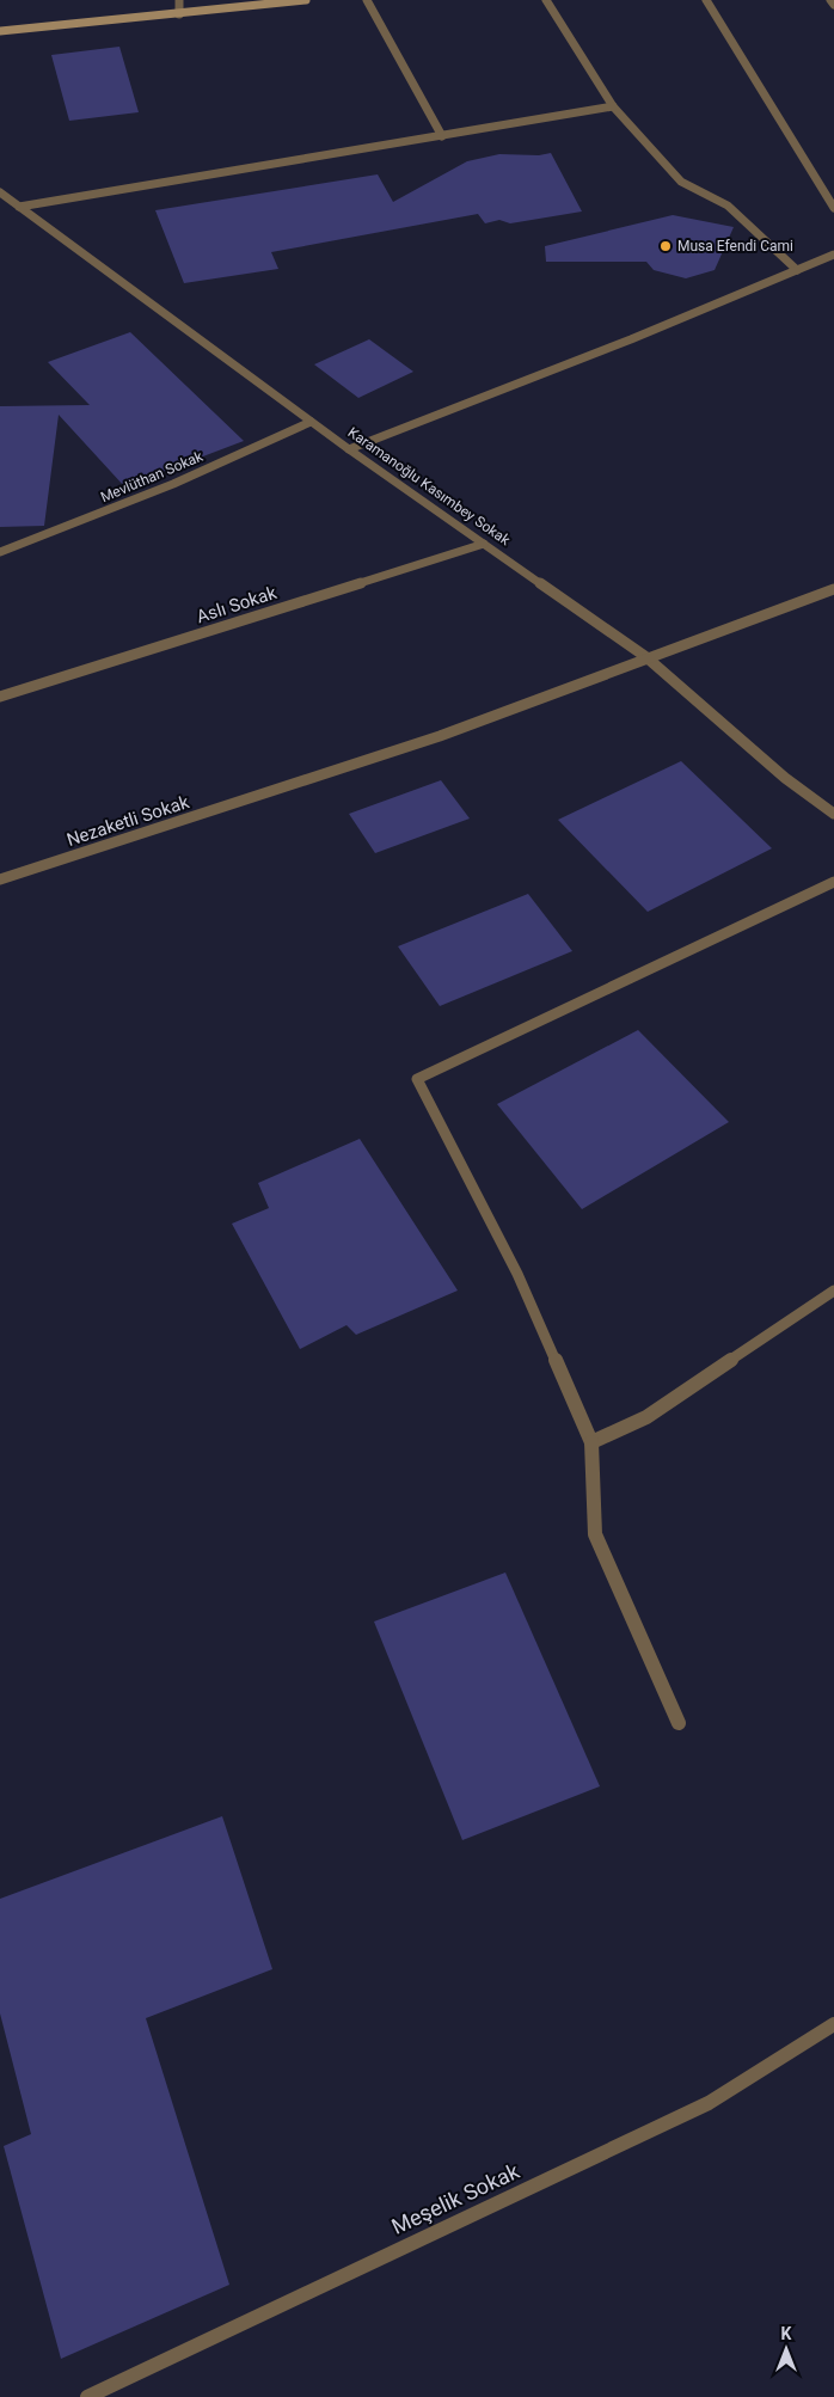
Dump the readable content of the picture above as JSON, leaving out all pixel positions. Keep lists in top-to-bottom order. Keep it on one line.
{"streets":{"street":["Mevlüthan Sokak","Karamanoğlu Kasımbey Sokak","Aslı Sokak","Nezaketli Sokak","Meşelik Sokak"]},"crossings":[["Mevlüthan Sokak","Karamanoğlu Kasımbey Sokak"],["Karamanoğlu Kasımbey Sokak","Aslı Sokak"],["Karamanoğlu Kasımbey Sokak","Nezaketli Sokak"]],"places":["Musa Efendi Cami"],"north":"top"}
